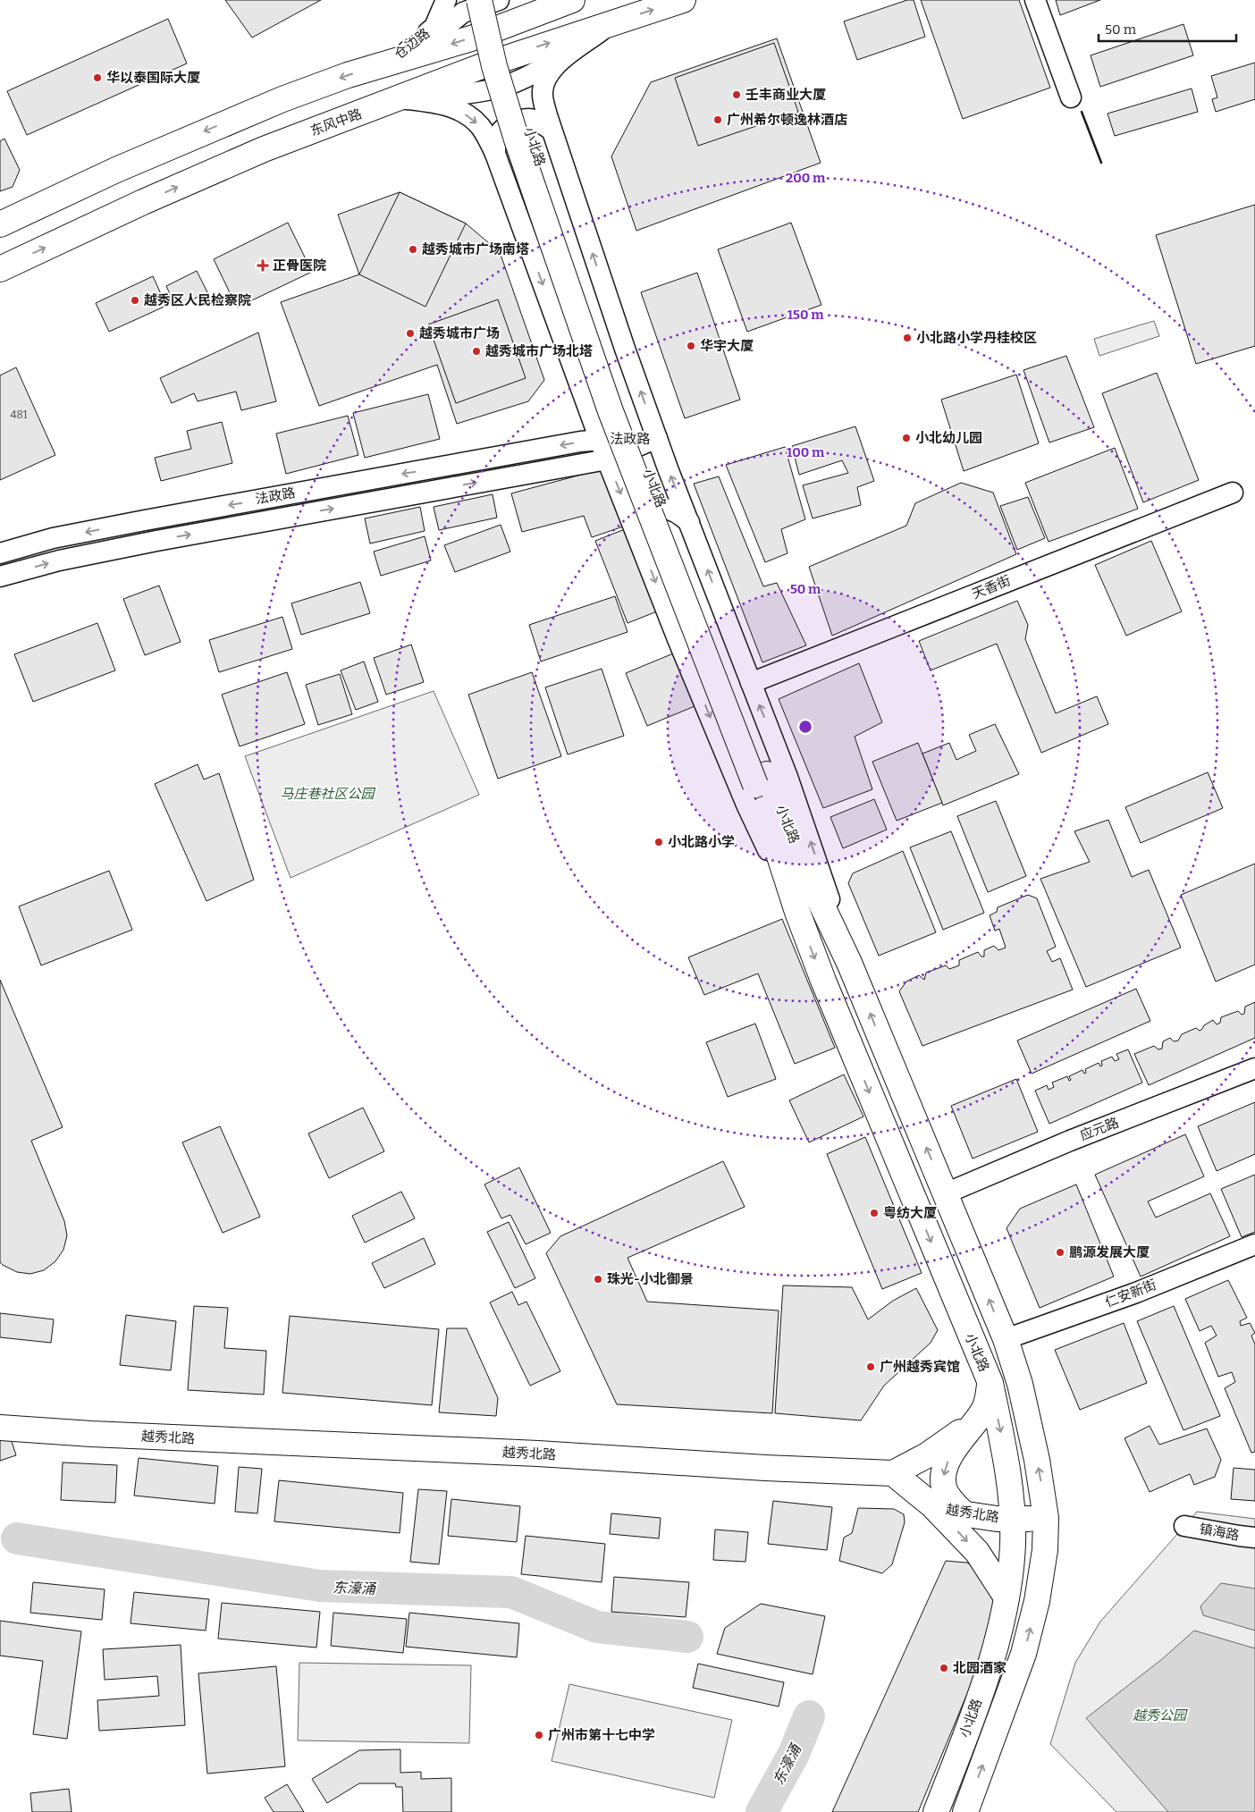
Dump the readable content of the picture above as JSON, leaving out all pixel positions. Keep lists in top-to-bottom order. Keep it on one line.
{"streets":{"main road":["东风中路","小北路","越秀北路"],"street":["仓边路","法政路","天香街","应元路","仁安新街","镇海路"]},"crossings":[["东风中路","小北路"],["小北路","法政路"],["小北路","天香街"],["小北路","应元路"],["小北路","仁安新街"],["小北路","越秀北路"]],"water":["东濠涌"],"parks":["马庄巷社区公园","越秀公园"],"places":{"other":["华以泰国际大厦","壬丰商业大厦","广州希尔顿逸林酒店","越秀城市广场南塔","越秀区人民检察院","越秀城市广场","小北路小学丹桂校区","华宇大厦","越秀城市广场北塔","小北幼儿园","小北路小学","粤纺大厦","鹏源发展大厦","珠光-小北御景","广州越秀宾馆","北园酒家","广州市第十七中学"],"health":["正骨医院"]},"house_numbers":["481"],"scale_bar":"50 m","rings":["200 m","150 m","100 m","50 m"]}
